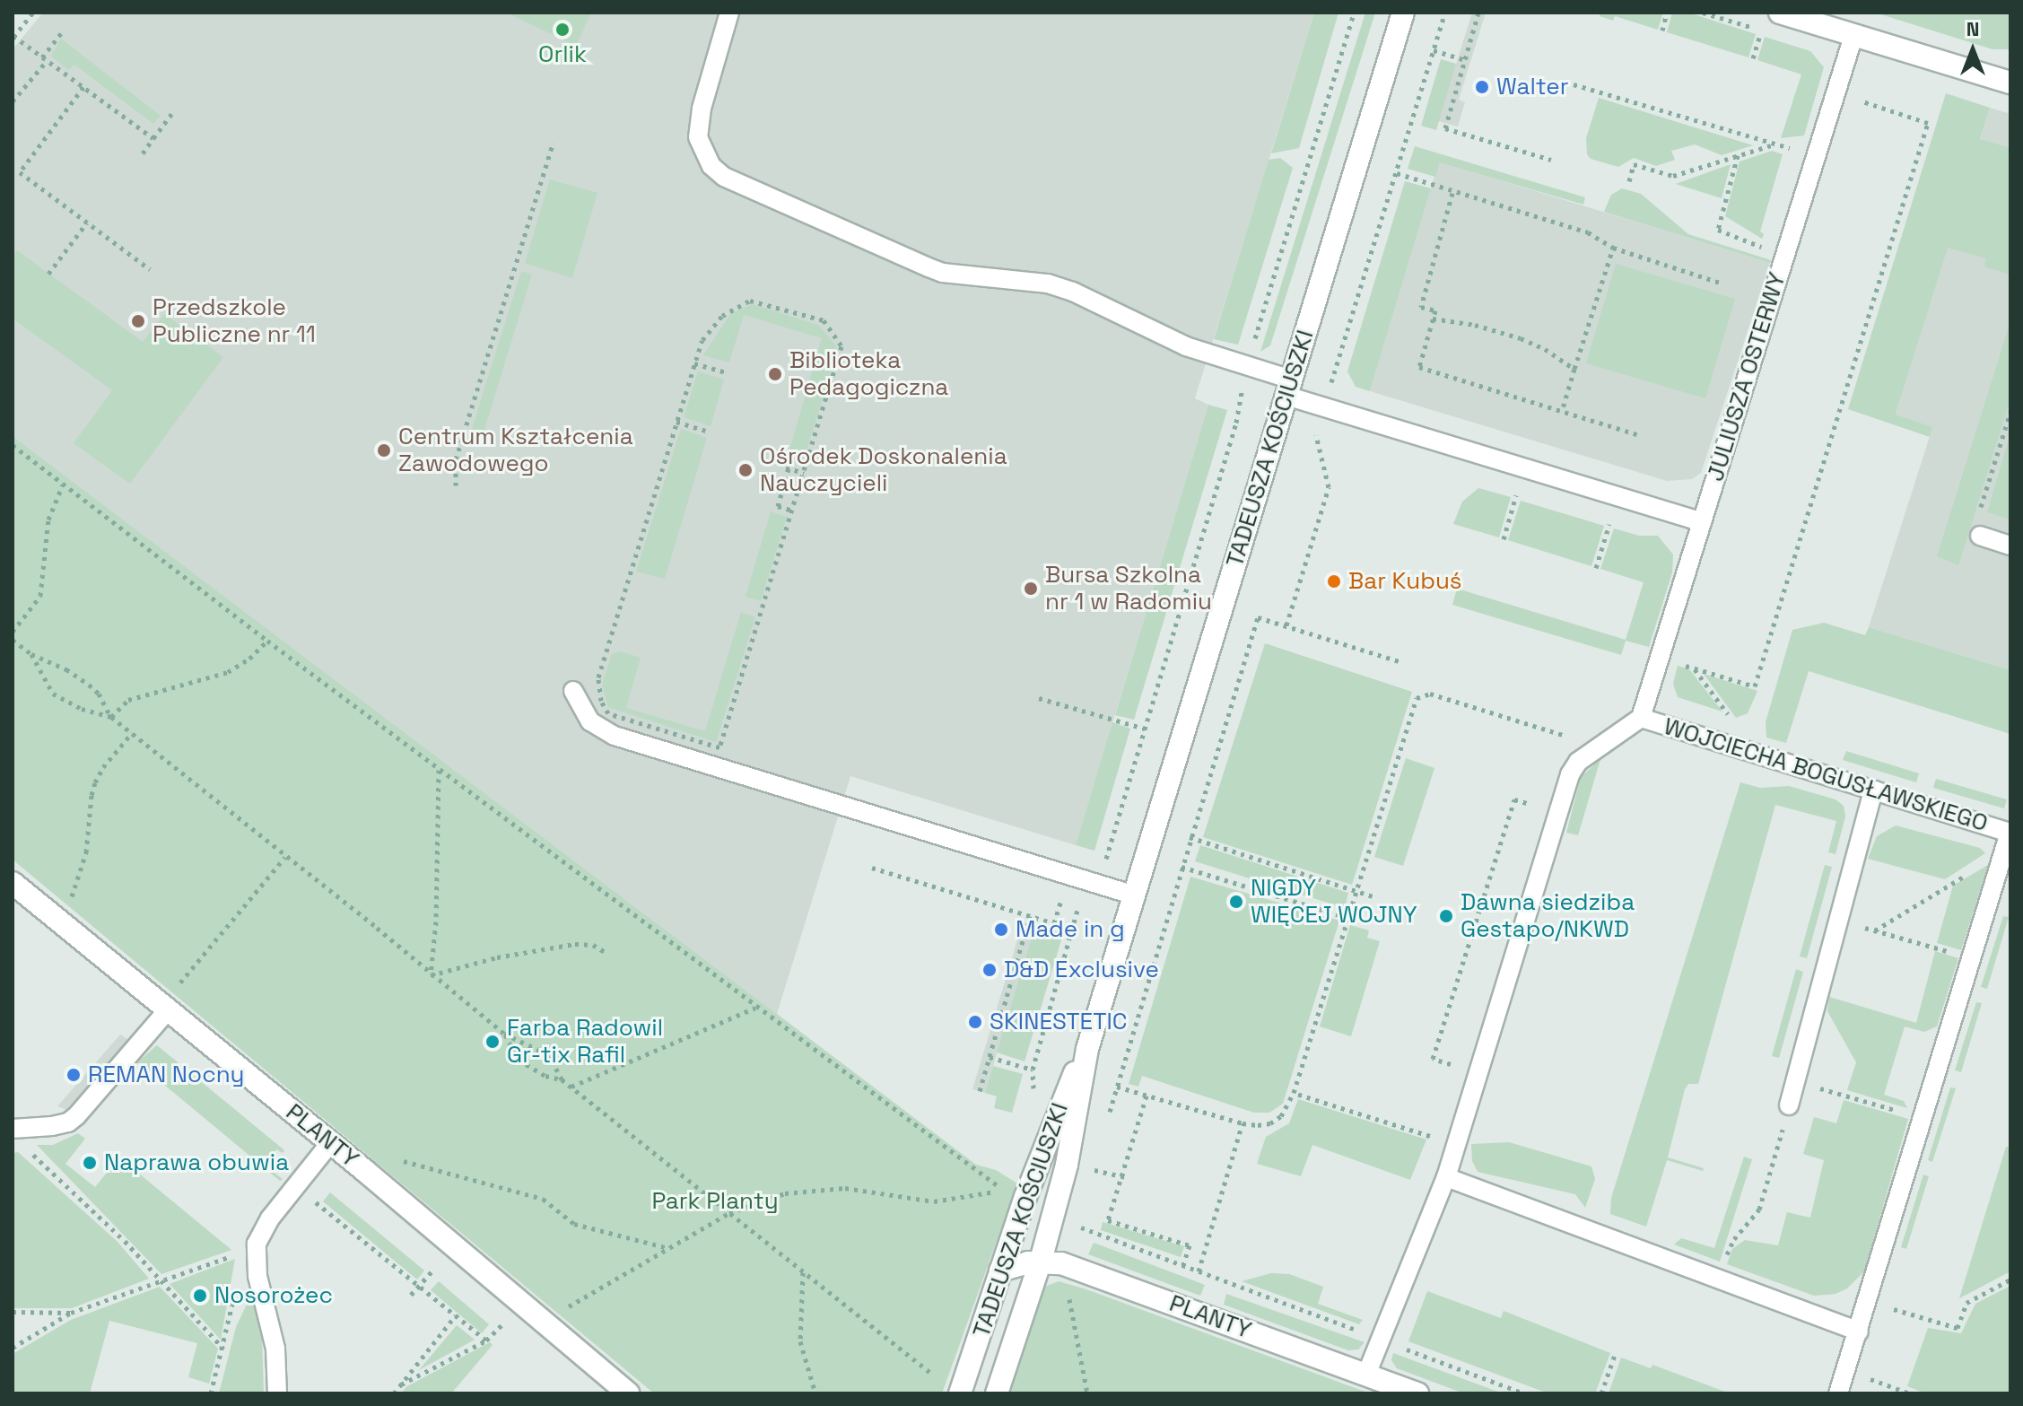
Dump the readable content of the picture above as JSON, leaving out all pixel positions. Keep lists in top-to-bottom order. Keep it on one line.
{"streets":{"street":["TADEUSZA KOŚCIUSZKI","PLANTY"],"lane":["JULIUSZA OSTERWY","WOJCIECHA BOGUSŁAWSKIEGO"]},"crossings":[["JULIUSZA OSTERWY","WOJCIECHA BOGUSŁAWSKIEGO"],["TADEUSZA KOŚCIUSZKI","PLANTY"]],"parks":["Park Planty"],"places":["Orlik","Walter","Przedszkole Publiczne nr 11","Biblioteka Pedagogiczna","Centrum Kształcenia Zawodowego","Ośrodek Doskonalenia Nauczycieli","Bar Kubuś","Bursa Szkolna nr 1 w Radomiu","NIGDY WIĘCEJ WOJNY","Dawna siedziba Gestapo/NKWD","Made in g","D&D Exclusive","SKINESTETIC","Farba Radowil Gr-tix Rafil","REMAN Nocny","Naprawa obuwia","Nosorożec"],"north":"top"}
